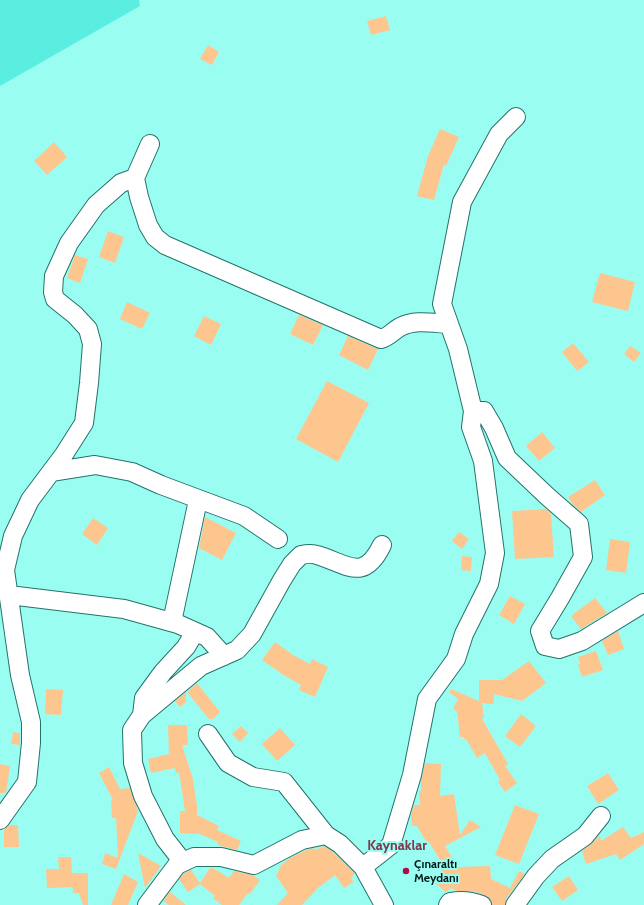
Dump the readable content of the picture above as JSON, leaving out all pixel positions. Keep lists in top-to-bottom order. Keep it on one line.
{"districts":["Kaynaklar"],"places":["Çınaraltı Meydanı"]}
